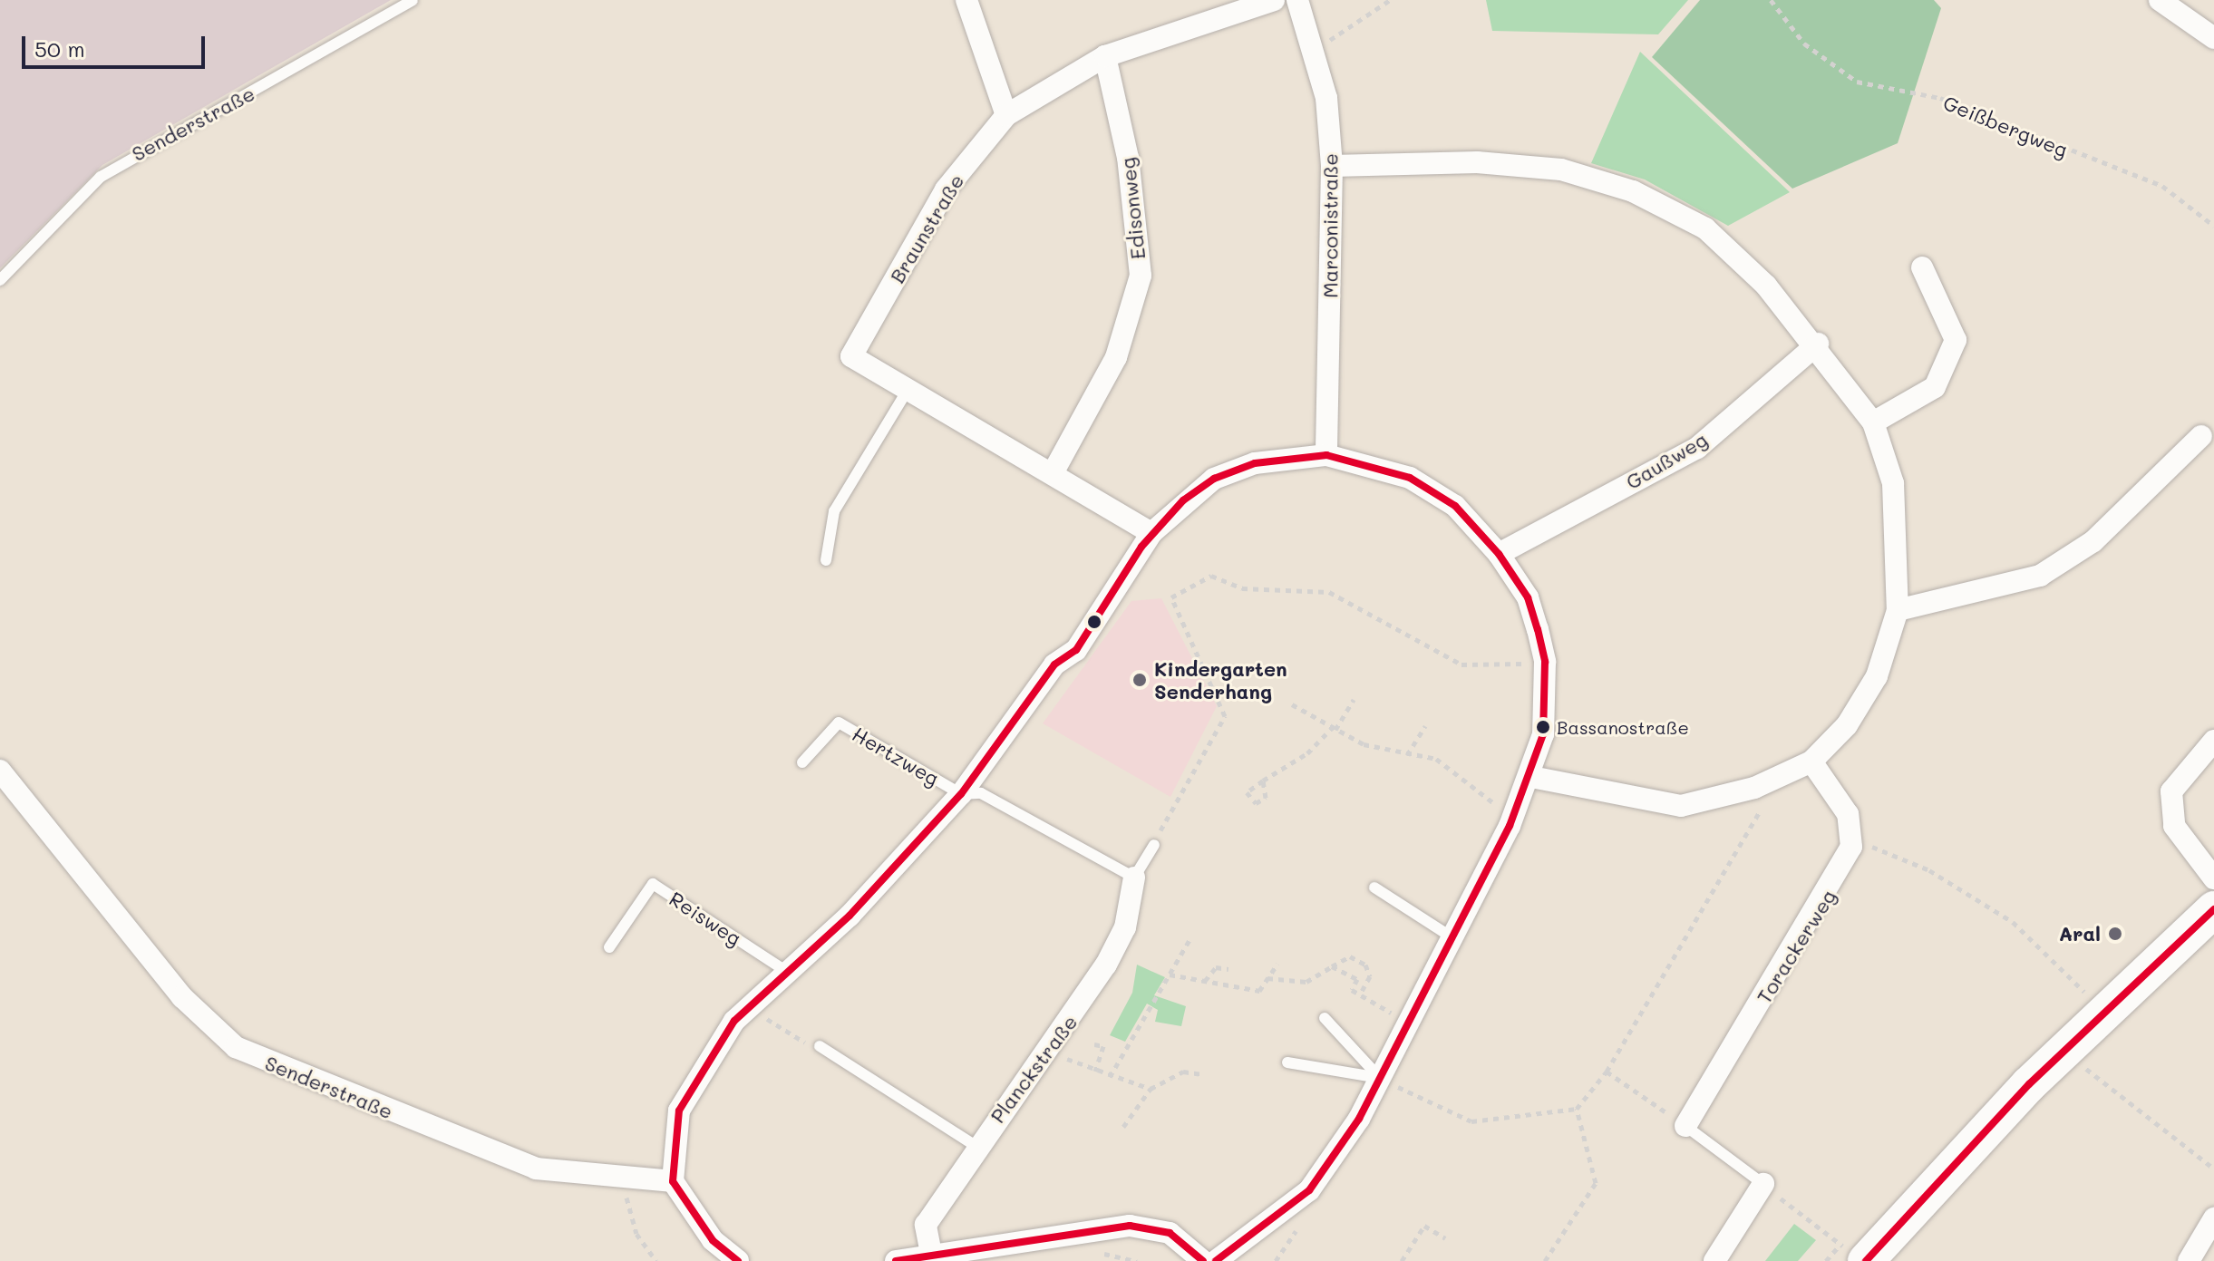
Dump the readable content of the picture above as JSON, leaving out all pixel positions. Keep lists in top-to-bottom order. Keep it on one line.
{"streets":{"street":["Senderstraße","Edisonweg","Marconistraße","Braunstraße","Gaußweg","Torackerweg","Planckstraße"],"lane":["Hertzweg","Reisweg"],"path":["Geißbergweg"]},"crossings":[["Edisonweg","Braunstraße"]],"places":["Kindergarten Senderhang","Bassanostraße","Aral"],"scale_bar":"50 m"}
